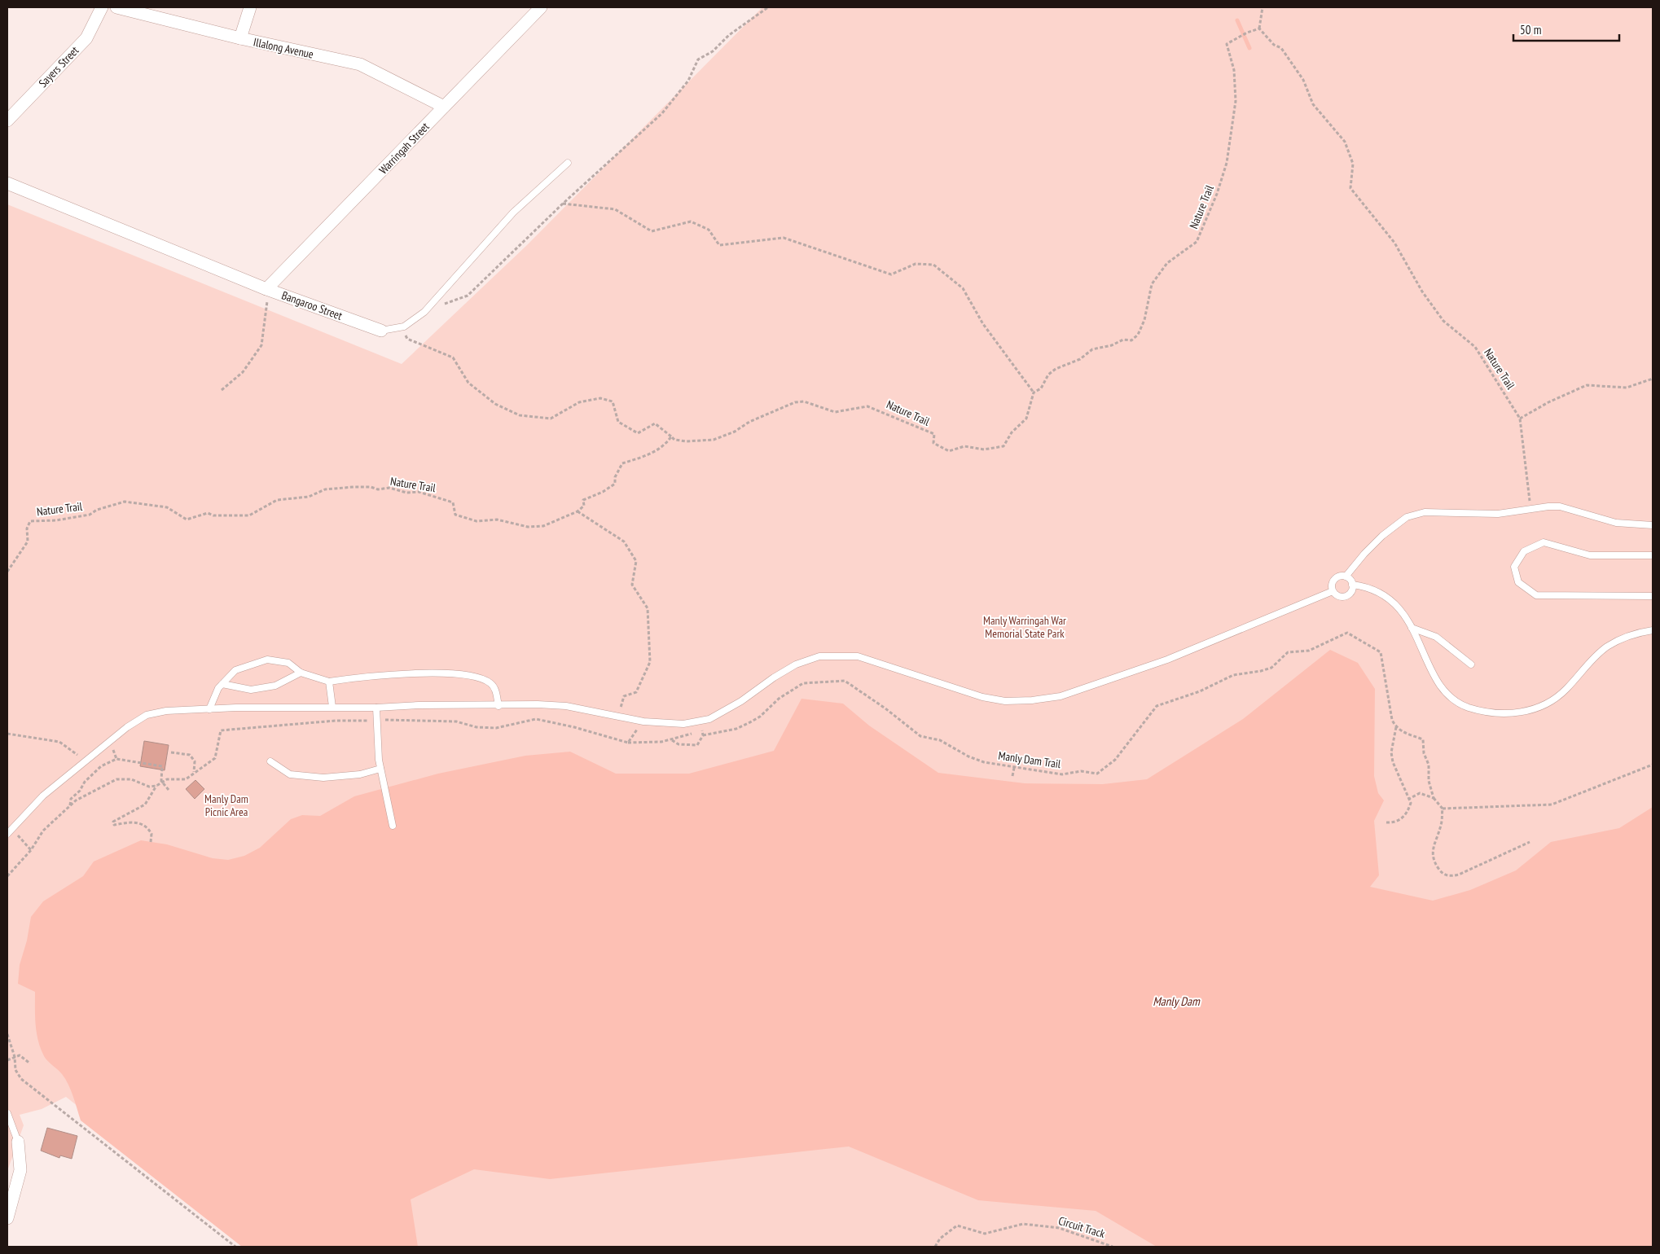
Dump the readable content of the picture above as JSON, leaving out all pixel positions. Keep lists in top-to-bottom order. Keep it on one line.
{"streets":{"street":["Illalong Avenue","Sayers Street","Warringah Street","Bangaroo Street"],"path":["Nature Trail","Manly Dam Trail","Circuit Track"]},"crossings":[["Illalong Avenue","Warringah Street"],["Warringah Street","Bangaroo Street"]],"water":["Manly Dam"],"parks":["Manly Warringah War Memorial State Park","Manly Dam Picnic Area"],"scale_bar":"50 m"}
